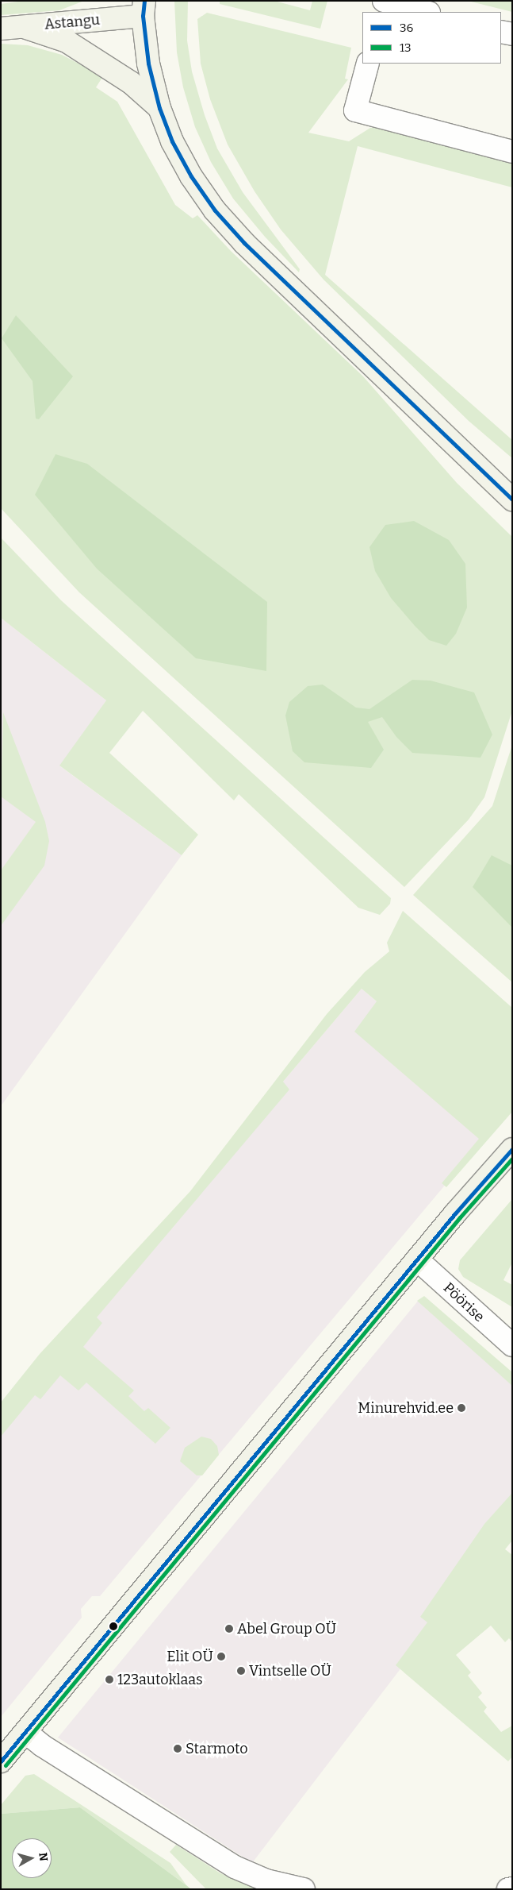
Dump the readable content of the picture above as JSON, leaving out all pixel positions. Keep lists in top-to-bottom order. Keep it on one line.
{"streets":{"main road":["Astangu"],"street":["Pöörise"]},"places":["Minurehvid.ee","Abel Group OÜ","Elit OÜ","Vintselle OÜ","123autoklaas","Starmoto"],"lines":["transit line 36","transit line 13"],"legend":["36","13"],"north":"right"}
